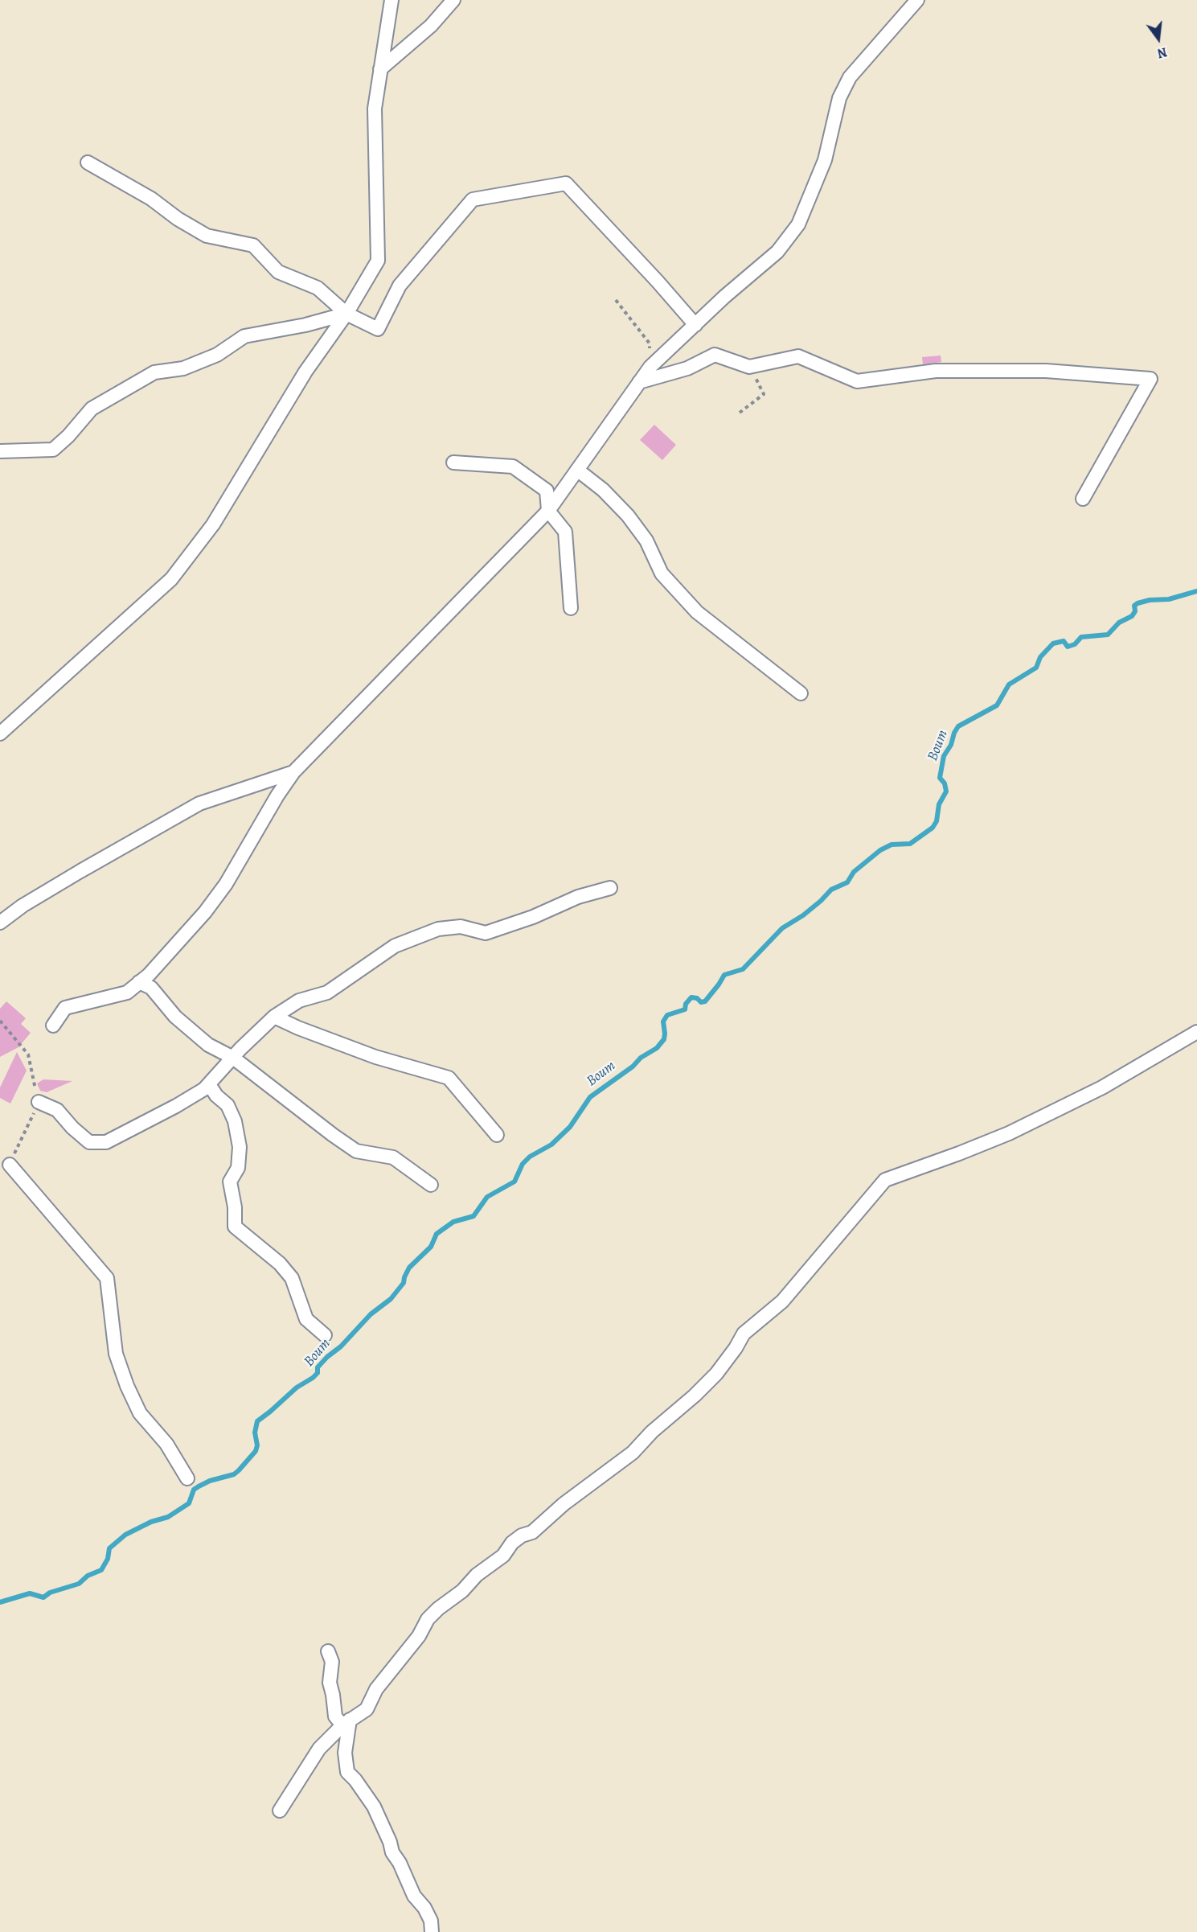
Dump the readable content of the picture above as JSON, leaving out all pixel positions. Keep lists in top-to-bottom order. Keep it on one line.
{"water":["Boum"],"north":"bottom"}
